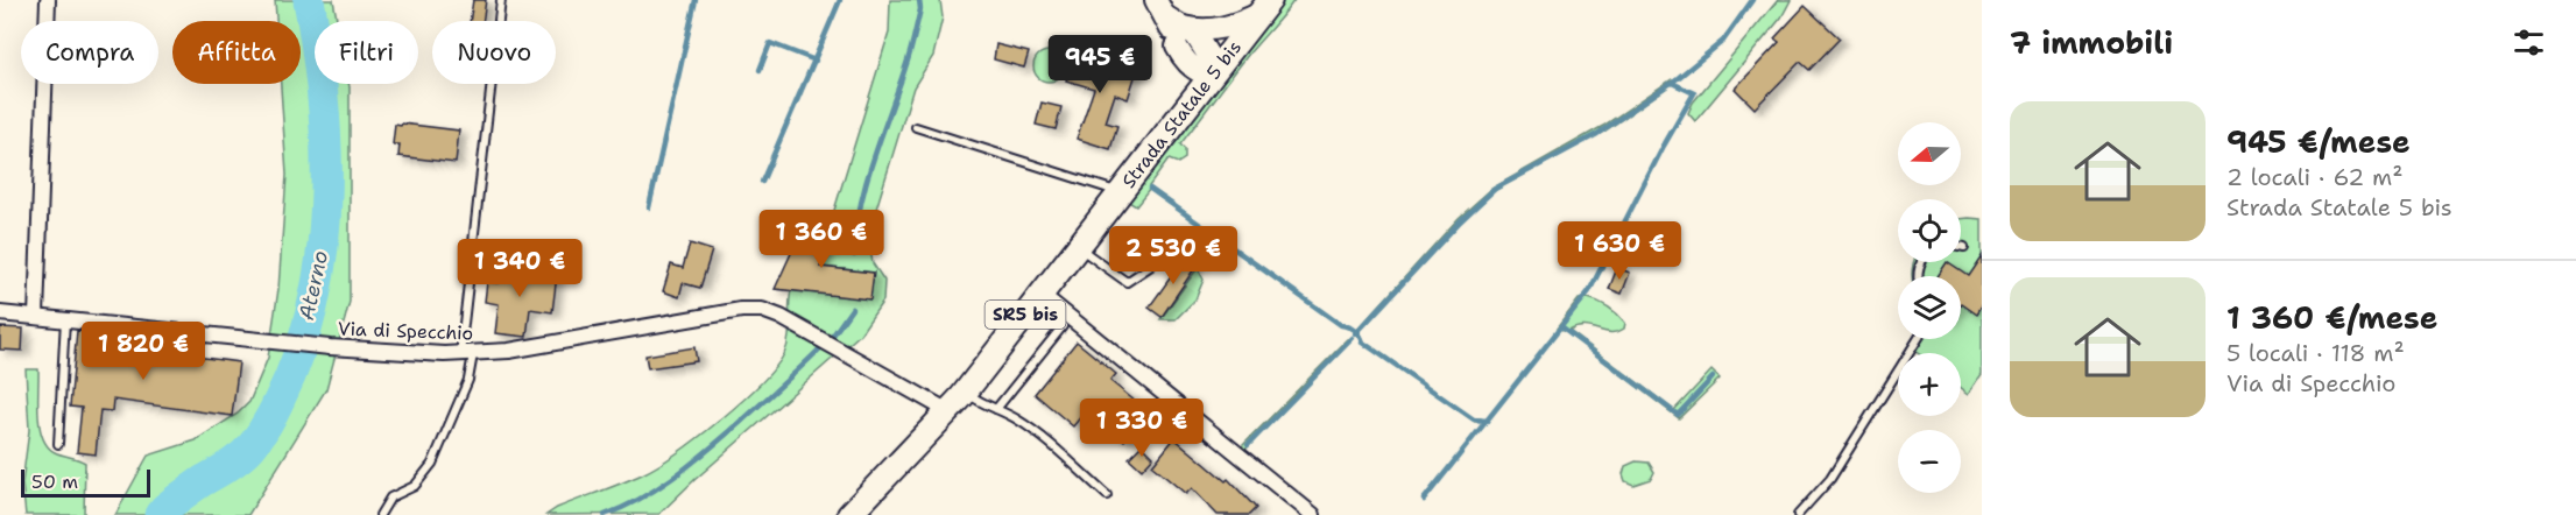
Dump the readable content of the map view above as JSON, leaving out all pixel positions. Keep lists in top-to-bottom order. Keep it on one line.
{"streets":{"main road":["Strada Statale 5 bis","SR5 bis"],"street":["Via di Specchio"]},"crossings":[["Strada Statale 5 bis","Via di Specchio"]],"water":["Aterno"],"scale_bar":"50 m","north":"left","page":{"heading":"7 immobili","chip":["Compra","Affitta","Filtri","Nuovo"],"price":["945 €","1 360 €","1 630 €","2 530 €","1 340 €","1 820 €","1 330 €"],"list":[{"name":"945 €/mese","note":"2 locali · 62 m² · Strada Statale 5 bis"},{"name":"1 360 €/mese","note":"5 locali · 118 m² · Via di Specchio"}],"map_buttons":["+","−"],"scale":"50 m"}}
